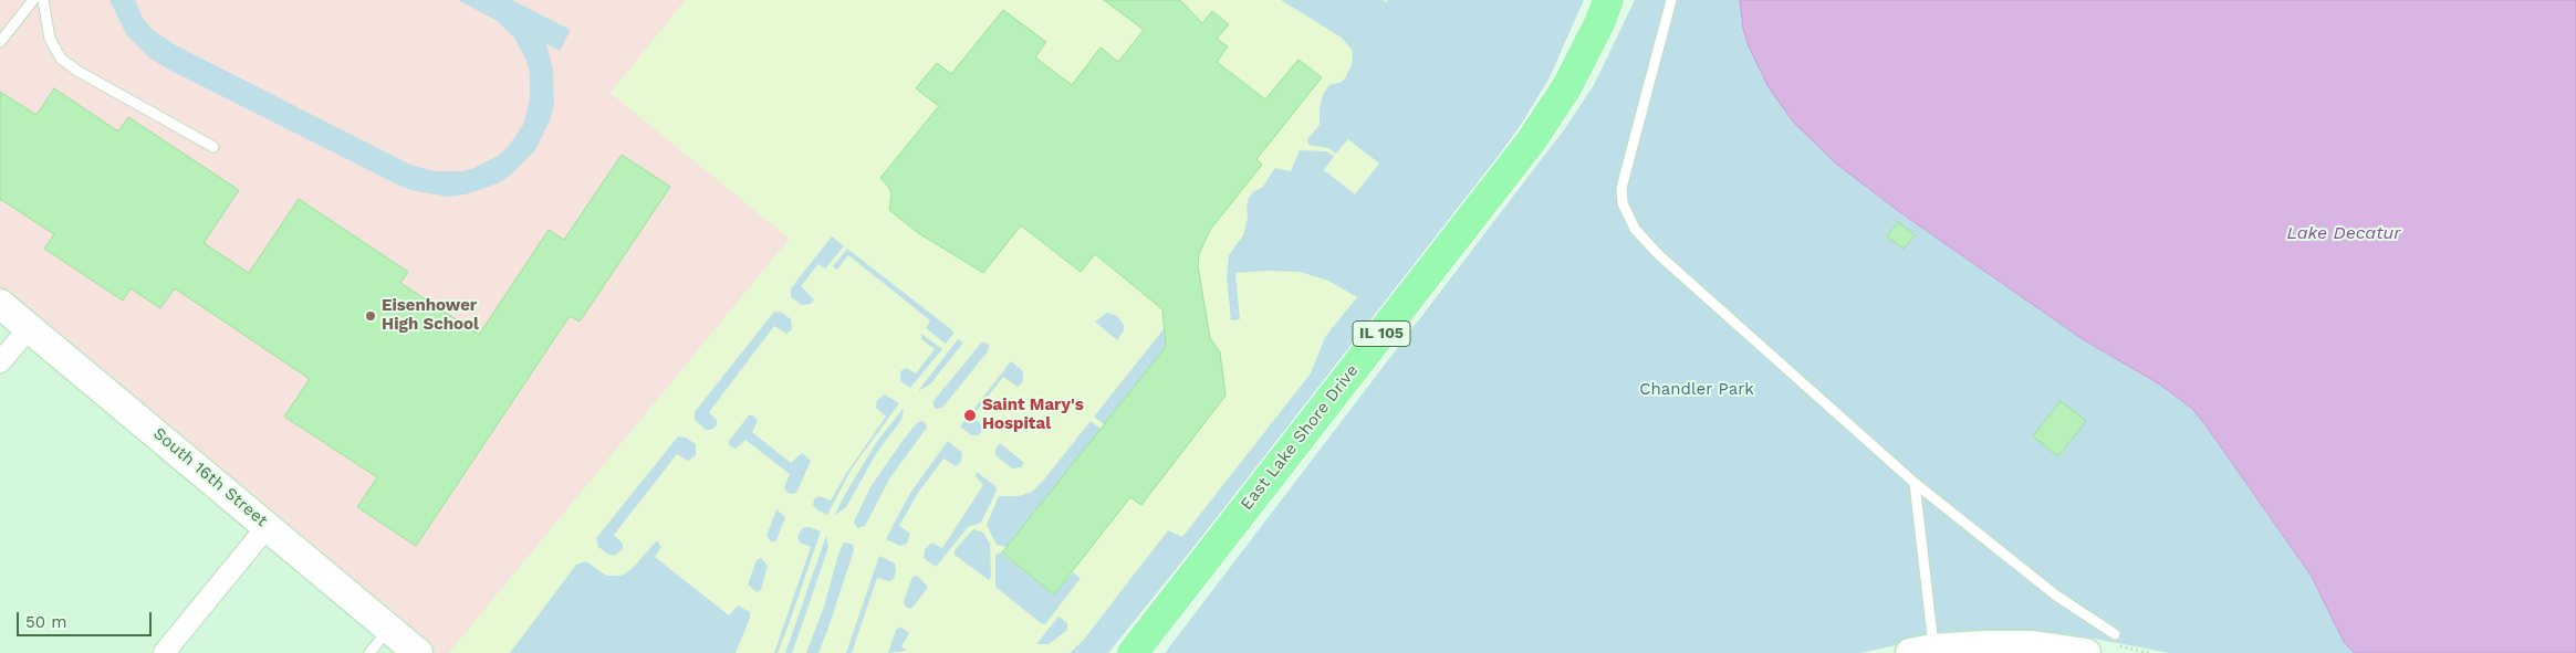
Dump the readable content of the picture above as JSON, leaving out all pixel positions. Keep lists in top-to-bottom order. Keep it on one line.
{"streets":{"main road":["IL 105","East Lake Shore Drive"],"street":["South 16th Street"]},"water":["Lake Decatur"],"parks":["Chandler Park"],"places":["Eisenhower High School","Saint Mary's Hospital"],"scale_bar":"50 m"}
